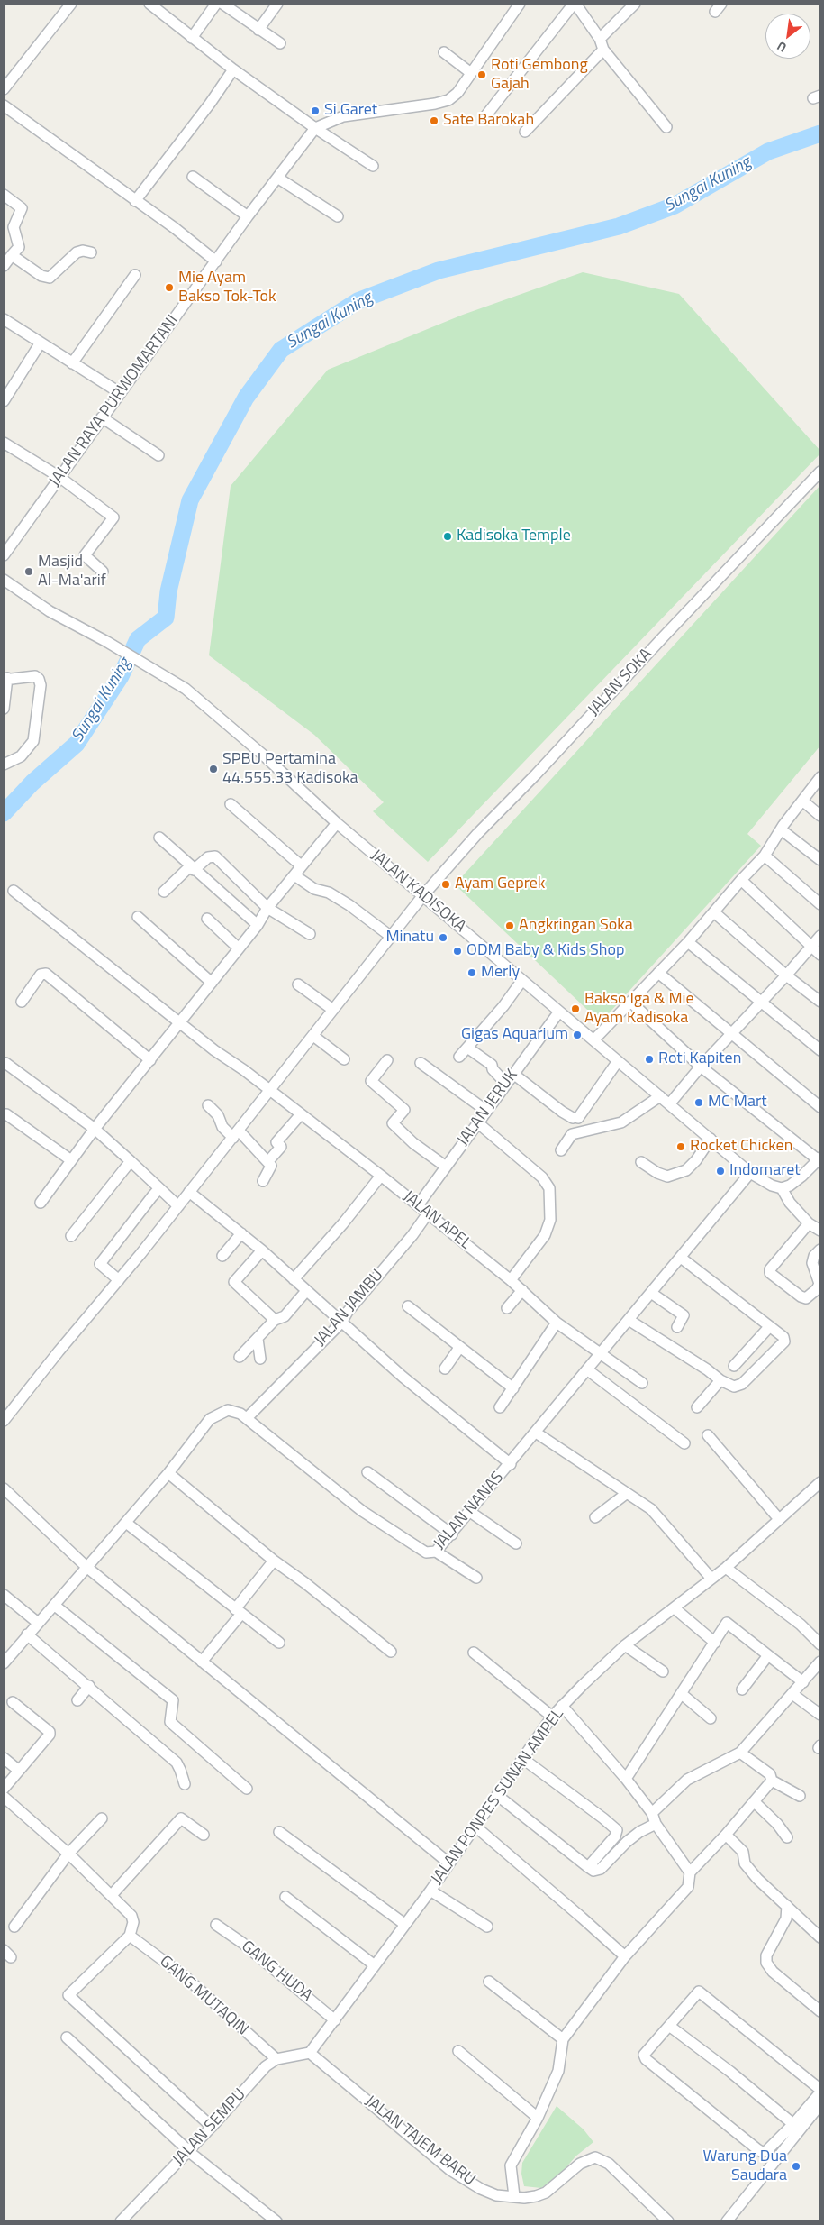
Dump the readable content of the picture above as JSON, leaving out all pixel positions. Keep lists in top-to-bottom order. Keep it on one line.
{"streets":{"street":["JALAN RAYA PURWOMARTANI","JALAN SOKA","JALAN KADISOKA","JALAN JERUK","JALAN APEL","JALAN JAMBU","JALAN NANAS","JALAN PONPES SUNAN AMPEL","GANG HUDA","GANG MUTAQIN","JALAN SEMPU","JALAN TAJEM BARU"]},"crossings":[["JALAN SOKA","JALAN KADISOKA"],["JALAN SOKA","JALAN APEL"],["JALAN KADISOKA","JALAN JERUK"],["JALAN KADISOKA","JALAN NANAS"],["JALAN JERUK","JALAN APEL"],["JALAN APEL","JALAN JAMBU"],["JALAN APEL","JALAN NANAS"],["JALAN JAMBU","JALAN NANAS"],["JALAN PONPES SUNAN AMPEL","GANG HUDA"],["JALAN PONPES SUNAN AMPEL","JALAN TAJEM BARU"],["GANG MUTAQIN","JALAN SEMPU"]],"water":["Sungai Kuning"],"places":["Roti Gembong Gajah","Si Garet","Sate Barokah","Mie Ayam Bakso Tok-Tok","Kadisoka Temple","Masjid Al-Ma'arif","SPBU Pertamina 44.555.33 Kadisoka","Ayam Geprek","Angkringan Soka","Minatu","ODM Baby & Kids Shop","Merly","Bakso Iga & Mie Ayam Kadisoka","Gigas Aquarium","Roti Kapiten","MC Mart","Rocket Chicken","Indomaret","Warung Dua Saudara"],"north":"bottom left"}
